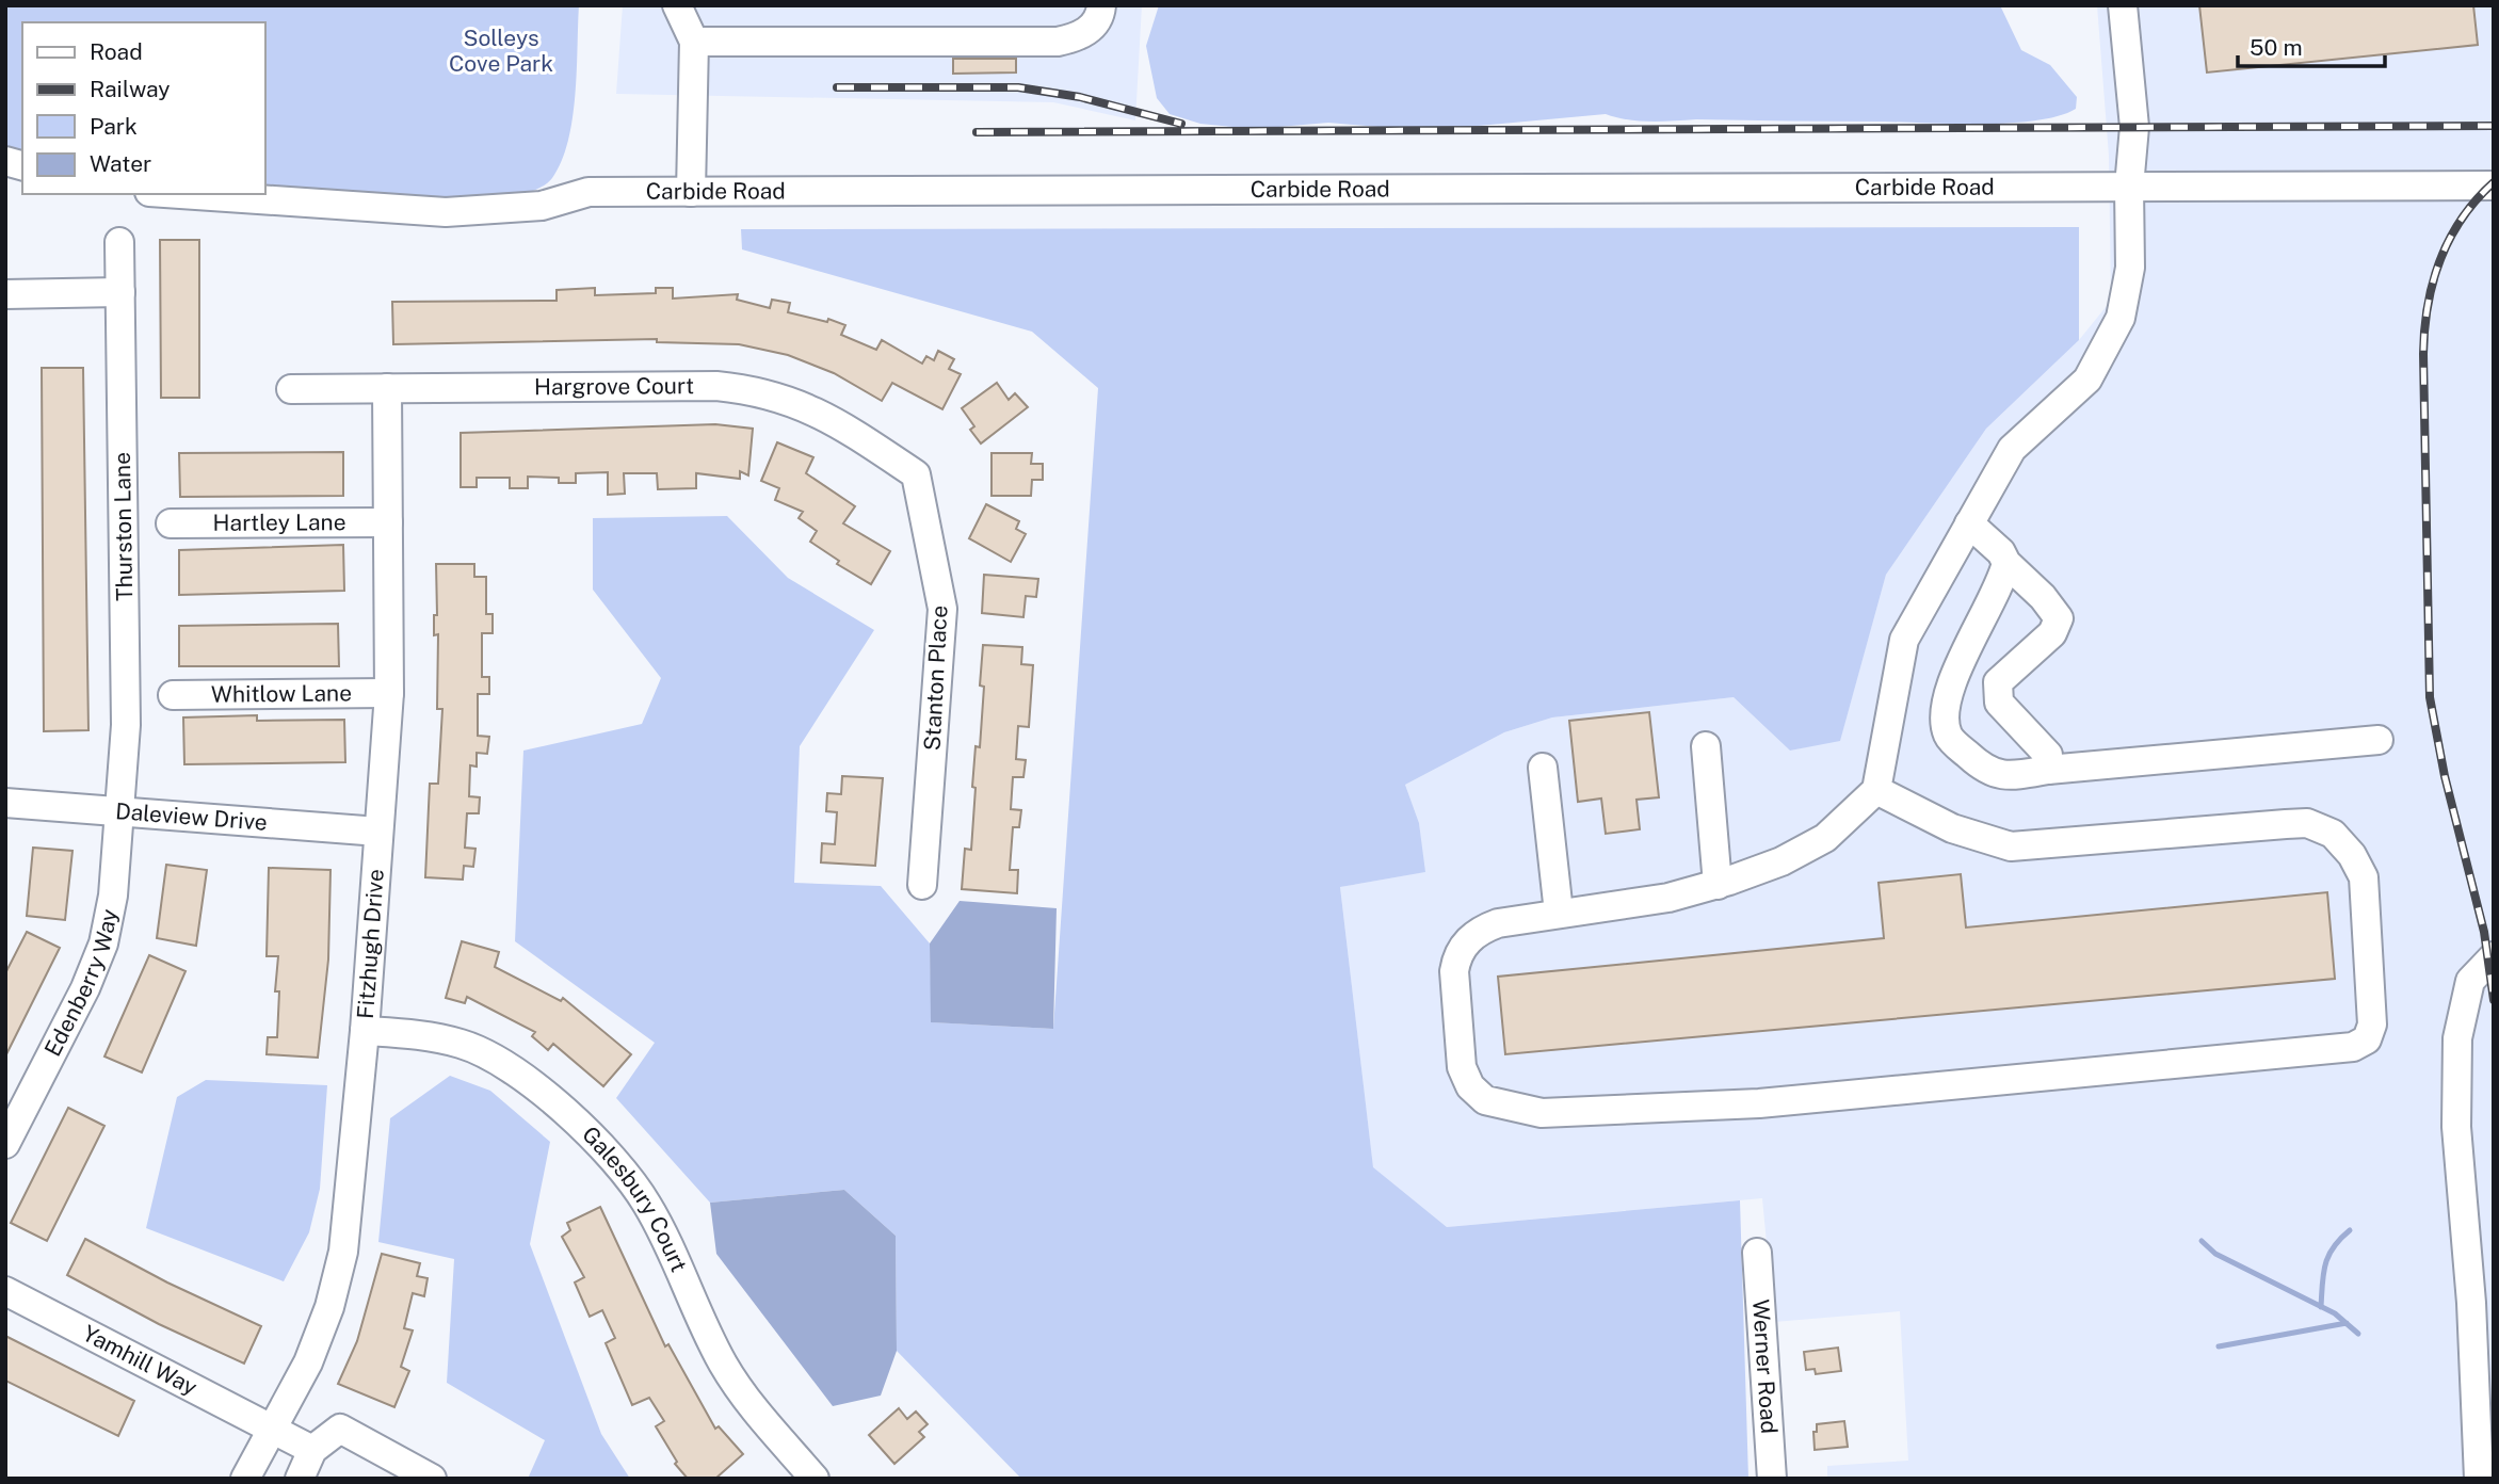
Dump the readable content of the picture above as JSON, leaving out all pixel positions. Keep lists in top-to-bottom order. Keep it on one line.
{"streets":{"street":["Carbide Road","Hargrove Court","Hartley Lane","Thurston Lane","Stanton Place","Whitlow Lane","Daleview Drive","Fitzhugh Drive","Edenberry Way","Galesbury Court","Yamhill Way","Werner Road"]},"crossings":[["Hargrove Court","Stanton Place"],["Hargrove Court","Fitzhugh Drive"],["Hartley Lane","Fitzhugh Drive"],["Thurston Lane","Daleview Drive"],["Thurston Lane","Edenberry Way"],["Whitlow Lane","Fitzhugh Drive"],["Daleview Drive","Fitzhugh Drive"],["Daleview Drive","Edenberry Way"],["Fitzhugh Drive","Galesbury Court"],["Fitzhugh Drive","Yamhill Way"]],"parks":["Solleys Cove Park"],"legend":["Road","Railway","Park","Water"],"scale_bar":"50 m"}
